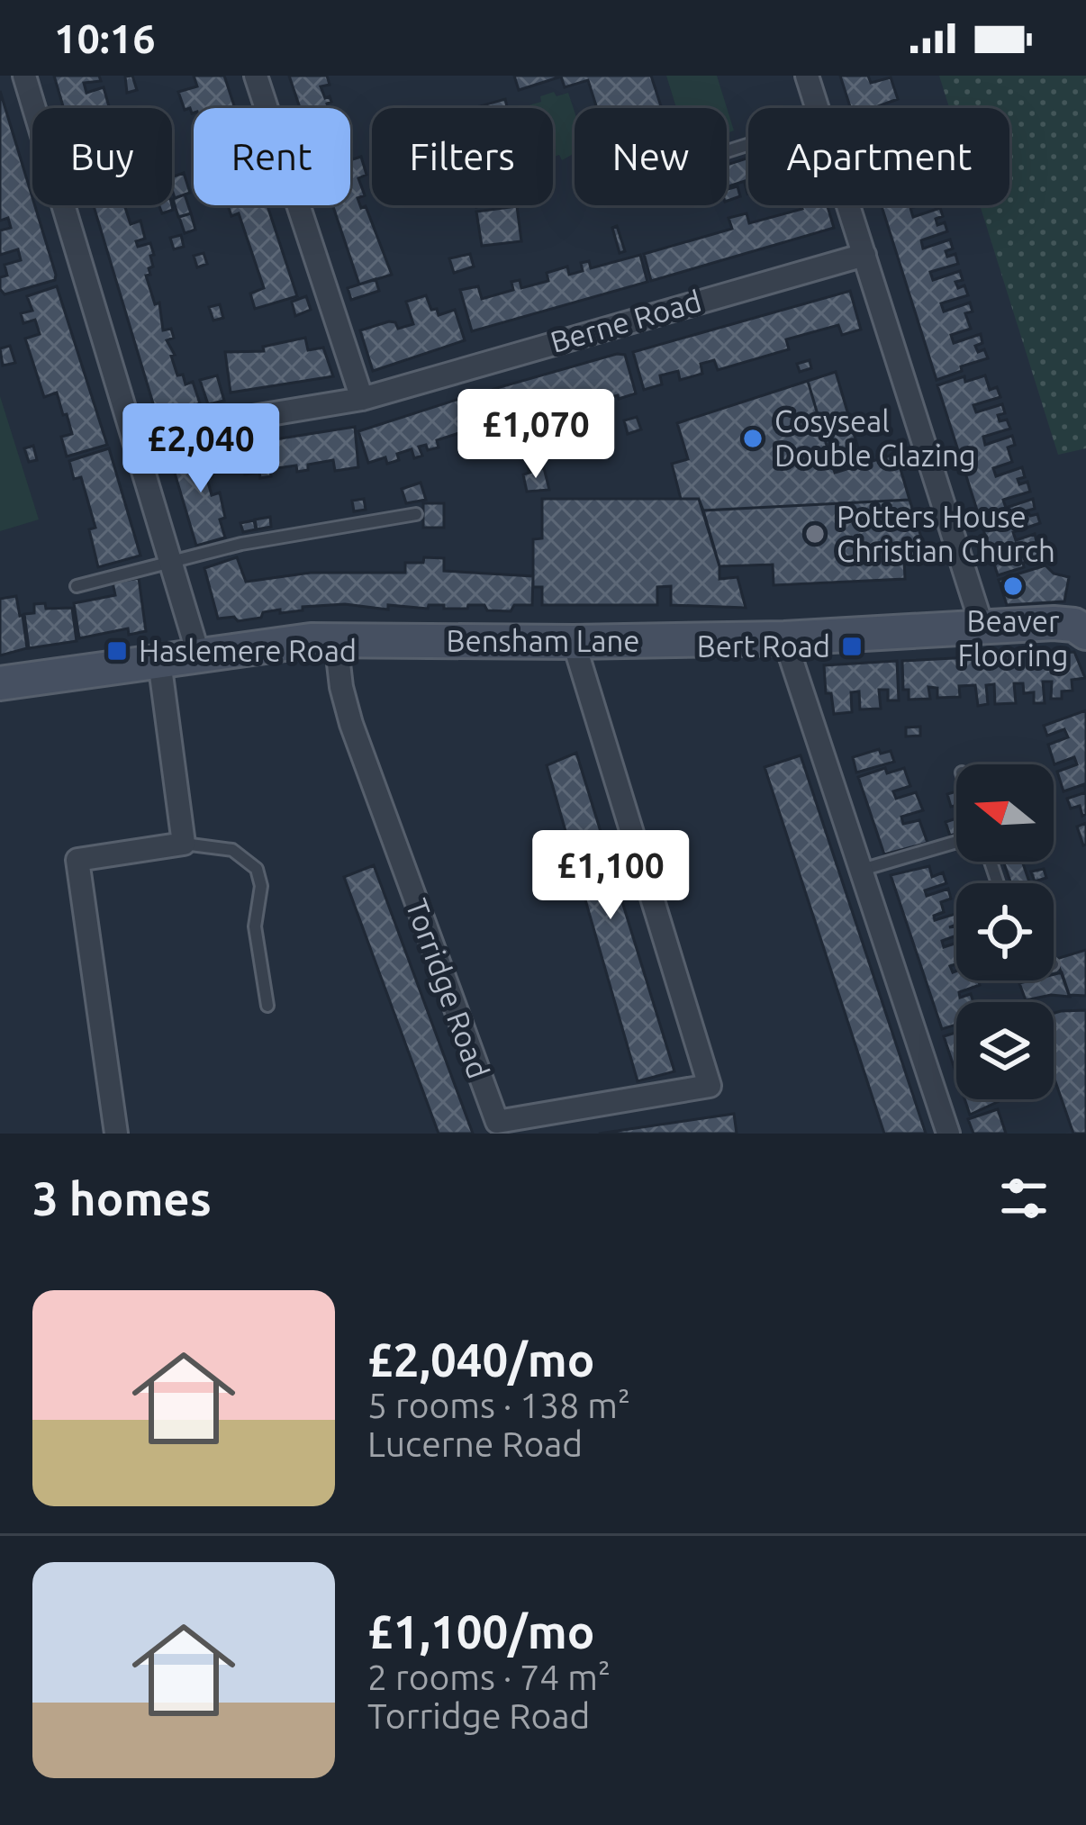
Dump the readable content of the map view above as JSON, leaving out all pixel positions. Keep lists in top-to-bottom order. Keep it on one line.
{"streets":{"street":["Berne Road","Bensham Lane","Torridge Road"]},"crossings":[["Bensham Lane","Torridge Road"]],"places":{"other":["Cosyseal Double Glazing","Potters House Christian Church","Beaver Flooring"],"transit":["Bert Road","Haslemere Road"]},"north":"left","page":{"status":"10:16","chip":["Buy","Rent","Filters","New","Apartment"],"price":["£1,070","£2,040","£1,100"],"heading":"3 homes","list":[{"name":"£2,040/mo","note":"5 rooms · 138 m² · Lucerne Road"},{"name":"£1,100/mo","note":"2 rooms · 74 m² · Torridge Road"}]}}
